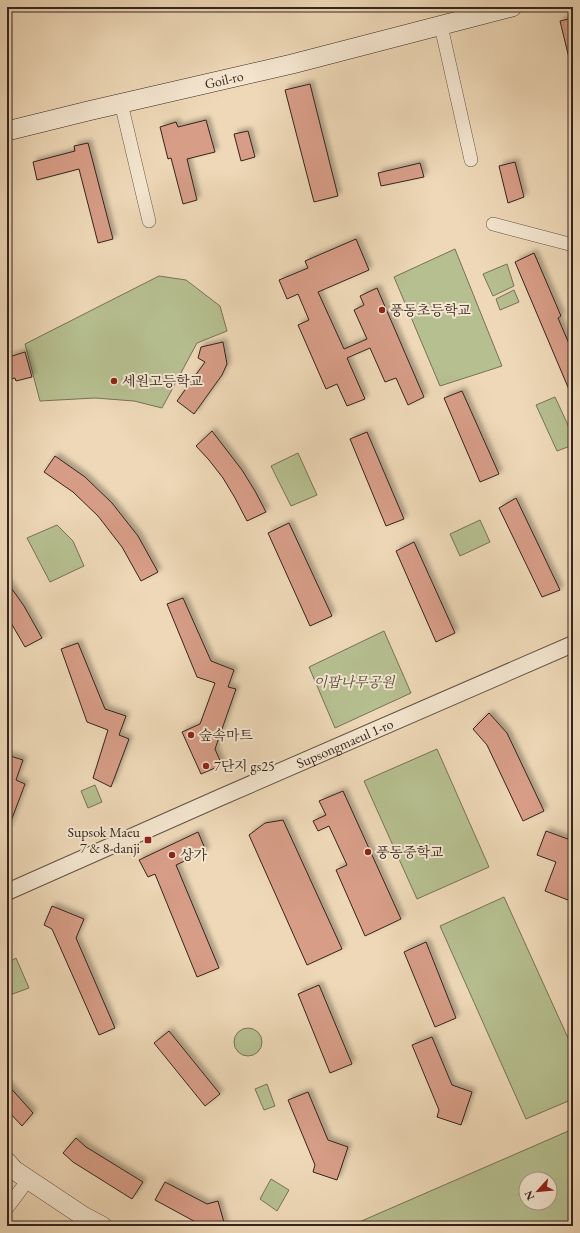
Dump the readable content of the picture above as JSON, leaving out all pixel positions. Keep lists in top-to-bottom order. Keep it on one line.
{"streets":{"main road":["Goil-ro"],"street":["Supsongmaeul 1-ro"]},"parks":["이팝나무공원"],"places":{"other":["풍동초등학교","세원고등학교","숲속마트","7단지 gs25","풍동중학교","상가"],"transit":["Supsok Maeu 7 & 8-danji"]},"north":"bottom left"}
